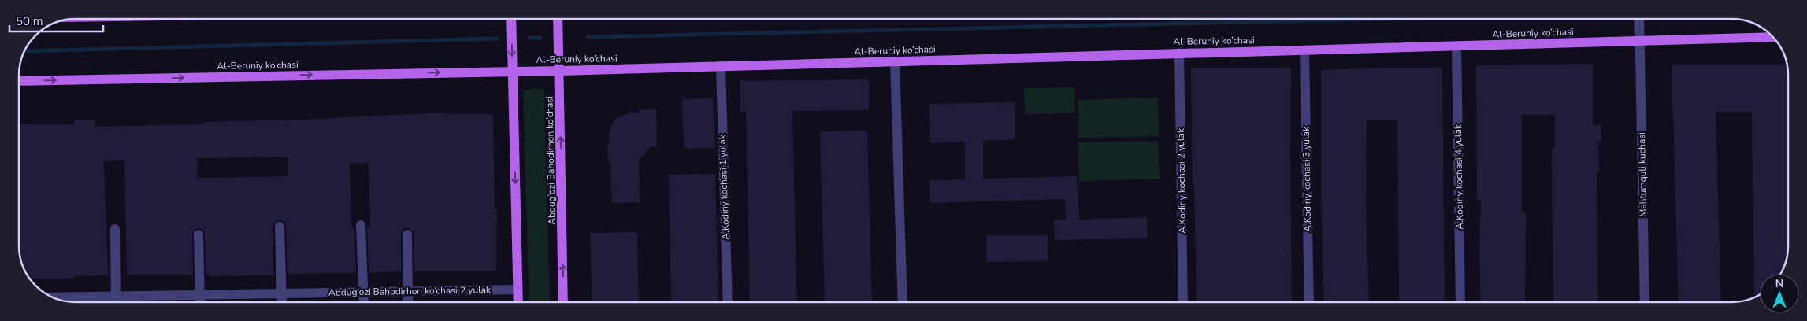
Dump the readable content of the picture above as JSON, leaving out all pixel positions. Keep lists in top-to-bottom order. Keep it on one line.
{"streets":{"main road":["Al-Beruniy ko’chasi","Abdug’ozi Bahodirhon ko’chasi"],"street":["Mahtumquli kuchasi","A.Kodiriy kochasi 4 yulak","A.Kodiriy kochasi 3 yulak","A.Kodiriy kochasi 2 yulak","A.Kodiriy kochasi 1 yulak","Abdug’ozi Bahodirhon ko’chasi 2 yulak"]},"crossings":[["Al-Beruniy ko’chasi","Abdug’ozi Bahodirhon ko’chasi"],["Al-Beruniy ko’chasi","Mahtumquli kuchasi"],["Al-Beruniy ko’chasi","A.Kodiriy kochasi 4 yulak"],["Al-Beruniy ko’chasi","A.Kodiriy kochasi 3 yulak"],["Al-Beruniy ko’chasi","A.Kodiriy kochasi 2 yulak"],["Al-Beruniy ko’chasi","A.Kodiriy kochasi 1 yulak"]],"scale_bar":"50 m","north":"top"}
